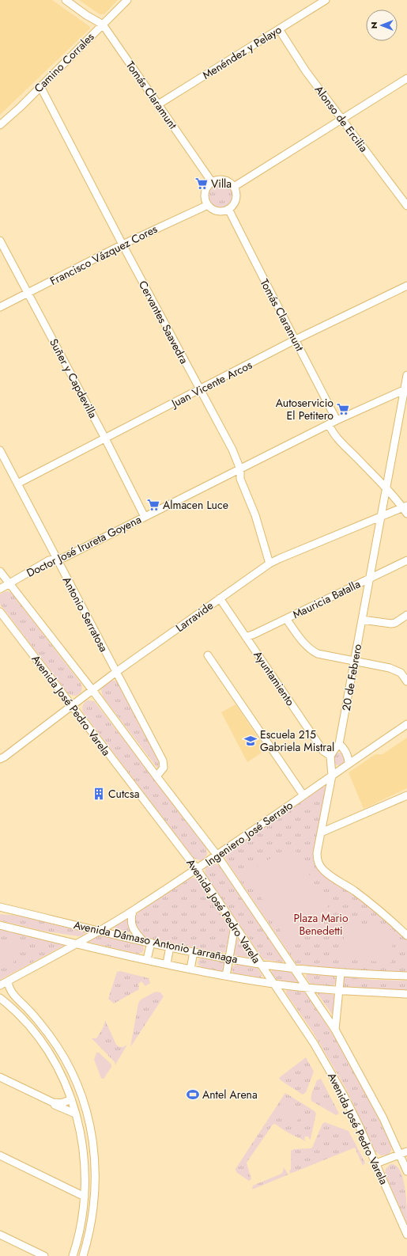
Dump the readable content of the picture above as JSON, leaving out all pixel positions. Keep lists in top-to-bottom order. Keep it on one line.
{"streets":{"street":["Menéndez y Pelayo","Camino Corrales","Tomás Claramunt","Alonso de Ercilia","Francisco Vázquez Cores","Cervantes Saavedra","Suñer y Capdevilla","Juan Vicente Arcos","Doctor José Irureta Goyena","Mauricia Batalla","Antonio Serratosa","Larravide","20 de Febrero","Ayuntamiento","Avenida José Pedro Varela","Ingeniero José Serrato","Avenida Dámaso Antonio Larrañaga"]},"crossings":[["Menéndez y Pelayo","Tomás Claramunt"],["Menéndez y Pelayo","Alonso de Ercilia"],["Camino Corrales","Tomás Claramunt"],["Camino Corrales","Cervantes Saavedra"],["Tomás Claramunt","Francisco Vázquez Cores"],["Tomás Claramunt","Juan Vicente Arcos"],["Tomás Claramunt","Doctor José Irureta Goyena"],["Francisco Vázquez Cores","Cervantes Saavedra"],["Francisco Vázquez Cores","Suñer y Capdevilla"],["Cervantes Saavedra","Juan Vicente Arcos"],["Cervantes Saavedra","Doctor José Irureta Goyena"],["Cervantes Saavedra","Larravide"],["Suñer y Capdevilla","Juan Vicente Arcos"],["Suñer y Capdevilla","Doctor José Irureta Goyena"],["Juan Vicente Arcos","Antonio Serratosa"],["Doctor José Irureta Goyena","Antonio Serratosa"],["Doctor José Irureta Goyena","20 de Febrero"],["Mauricia Batalla","20 de Febrero"],["Mauricia Batalla","Ayuntamiento"],["Antonio Serratosa","Larravide"],["Larravide","20 de Febrero"],["Larravide","Ayuntamiento"],["Larravide","Avenida José Pedro Varela"],["20 de Febrero","Ayuntamiento"],["Avenida José Pedro Varela","Ingeniero José Serrato"],["Avenida José Pedro Varela","Avenida Dámaso Antonio Larrañaga"],["Ingeniero José Serrato","Avenida Dámaso Antonio Larrañaga"]],"parks":["Plaza Mario Benedetti"],"places":{"supermarket":["Villa","Autoservicio El Petitero","Almacen Luce"],"school or university":["Escuela 215 Gabriela Mistral"],"building":["Cutcsa"],"sports":["Antel Arena"]},"north":"left"}
